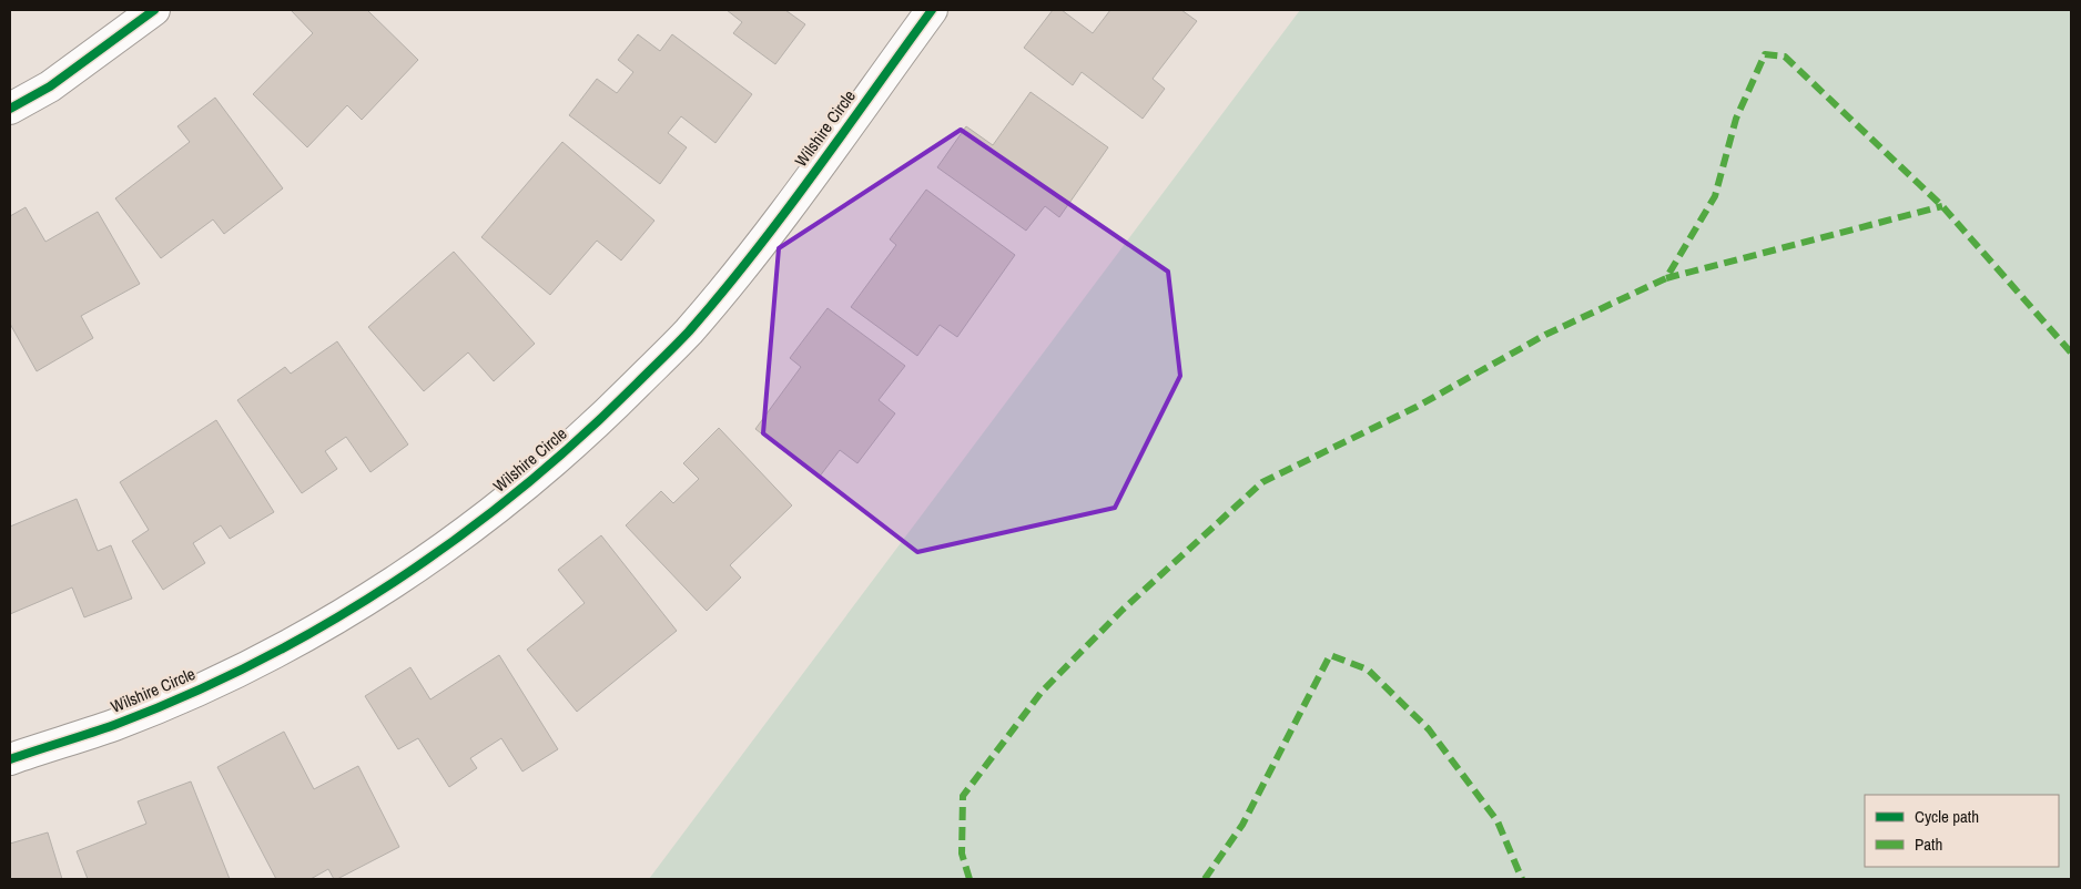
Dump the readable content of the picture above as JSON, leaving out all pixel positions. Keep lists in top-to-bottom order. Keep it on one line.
{"streets":{"street":["Wilshire Circle"]},"legend":["Cycle path","Path"]}
